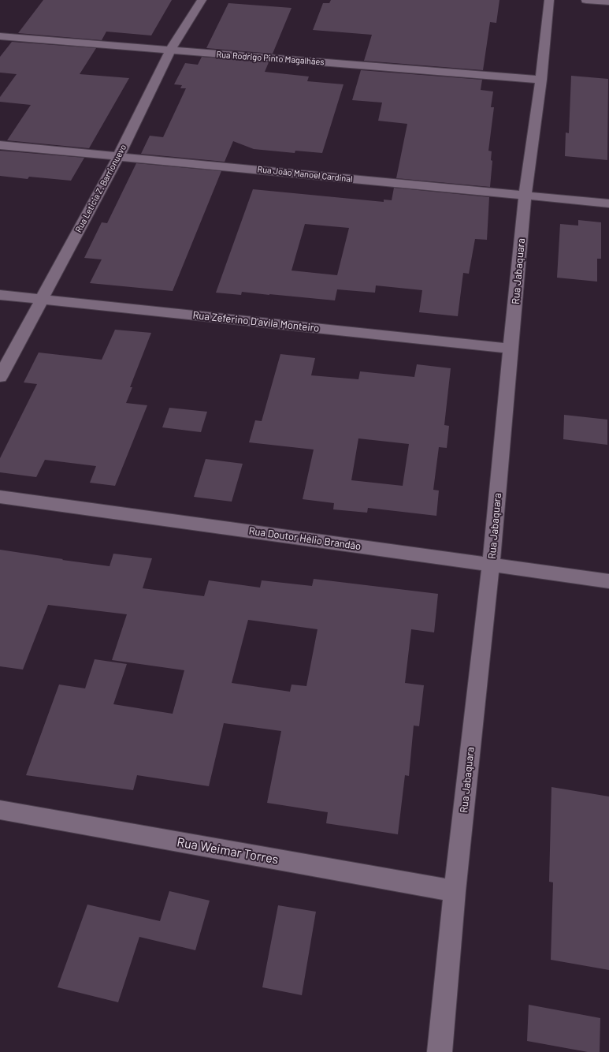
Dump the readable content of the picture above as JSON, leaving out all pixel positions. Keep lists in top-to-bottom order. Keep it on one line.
{"streets":{"street":["Rua Rodrigo Pinto Magalhães","Rua João Manoel Cardinal","Rua Leticia Z. Barrionuevo","Rua Jabaquara","Rua Zeferino D'avila Monteiro","Rua Doutor Hélio Brandão","Rua Weimar Torres"]},"crossings":[["Rua Rodrigo Pinto Magalhães","Rua Leticia Z. Barrionuevo"],["Rua Rodrigo Pinto Magalhães","Rua Jabaquara"],["Rua João Manoel Cardinal","Rua Leticia Z. Barrionuevo"],["Rua João Manoel Cardinal","Rua Jabaquara"],["Rua Leticia Z. Barrionuevo","Rua Zeferino D'avila Monteiro"],["Rua Jabaquara","Rua Zeferino D'avila Monteiro"],["Rua Jabaquara","Rua Doutor Hélio Brandão"],["Rua Jabaquara","Rua Weimar Torres"]]}
